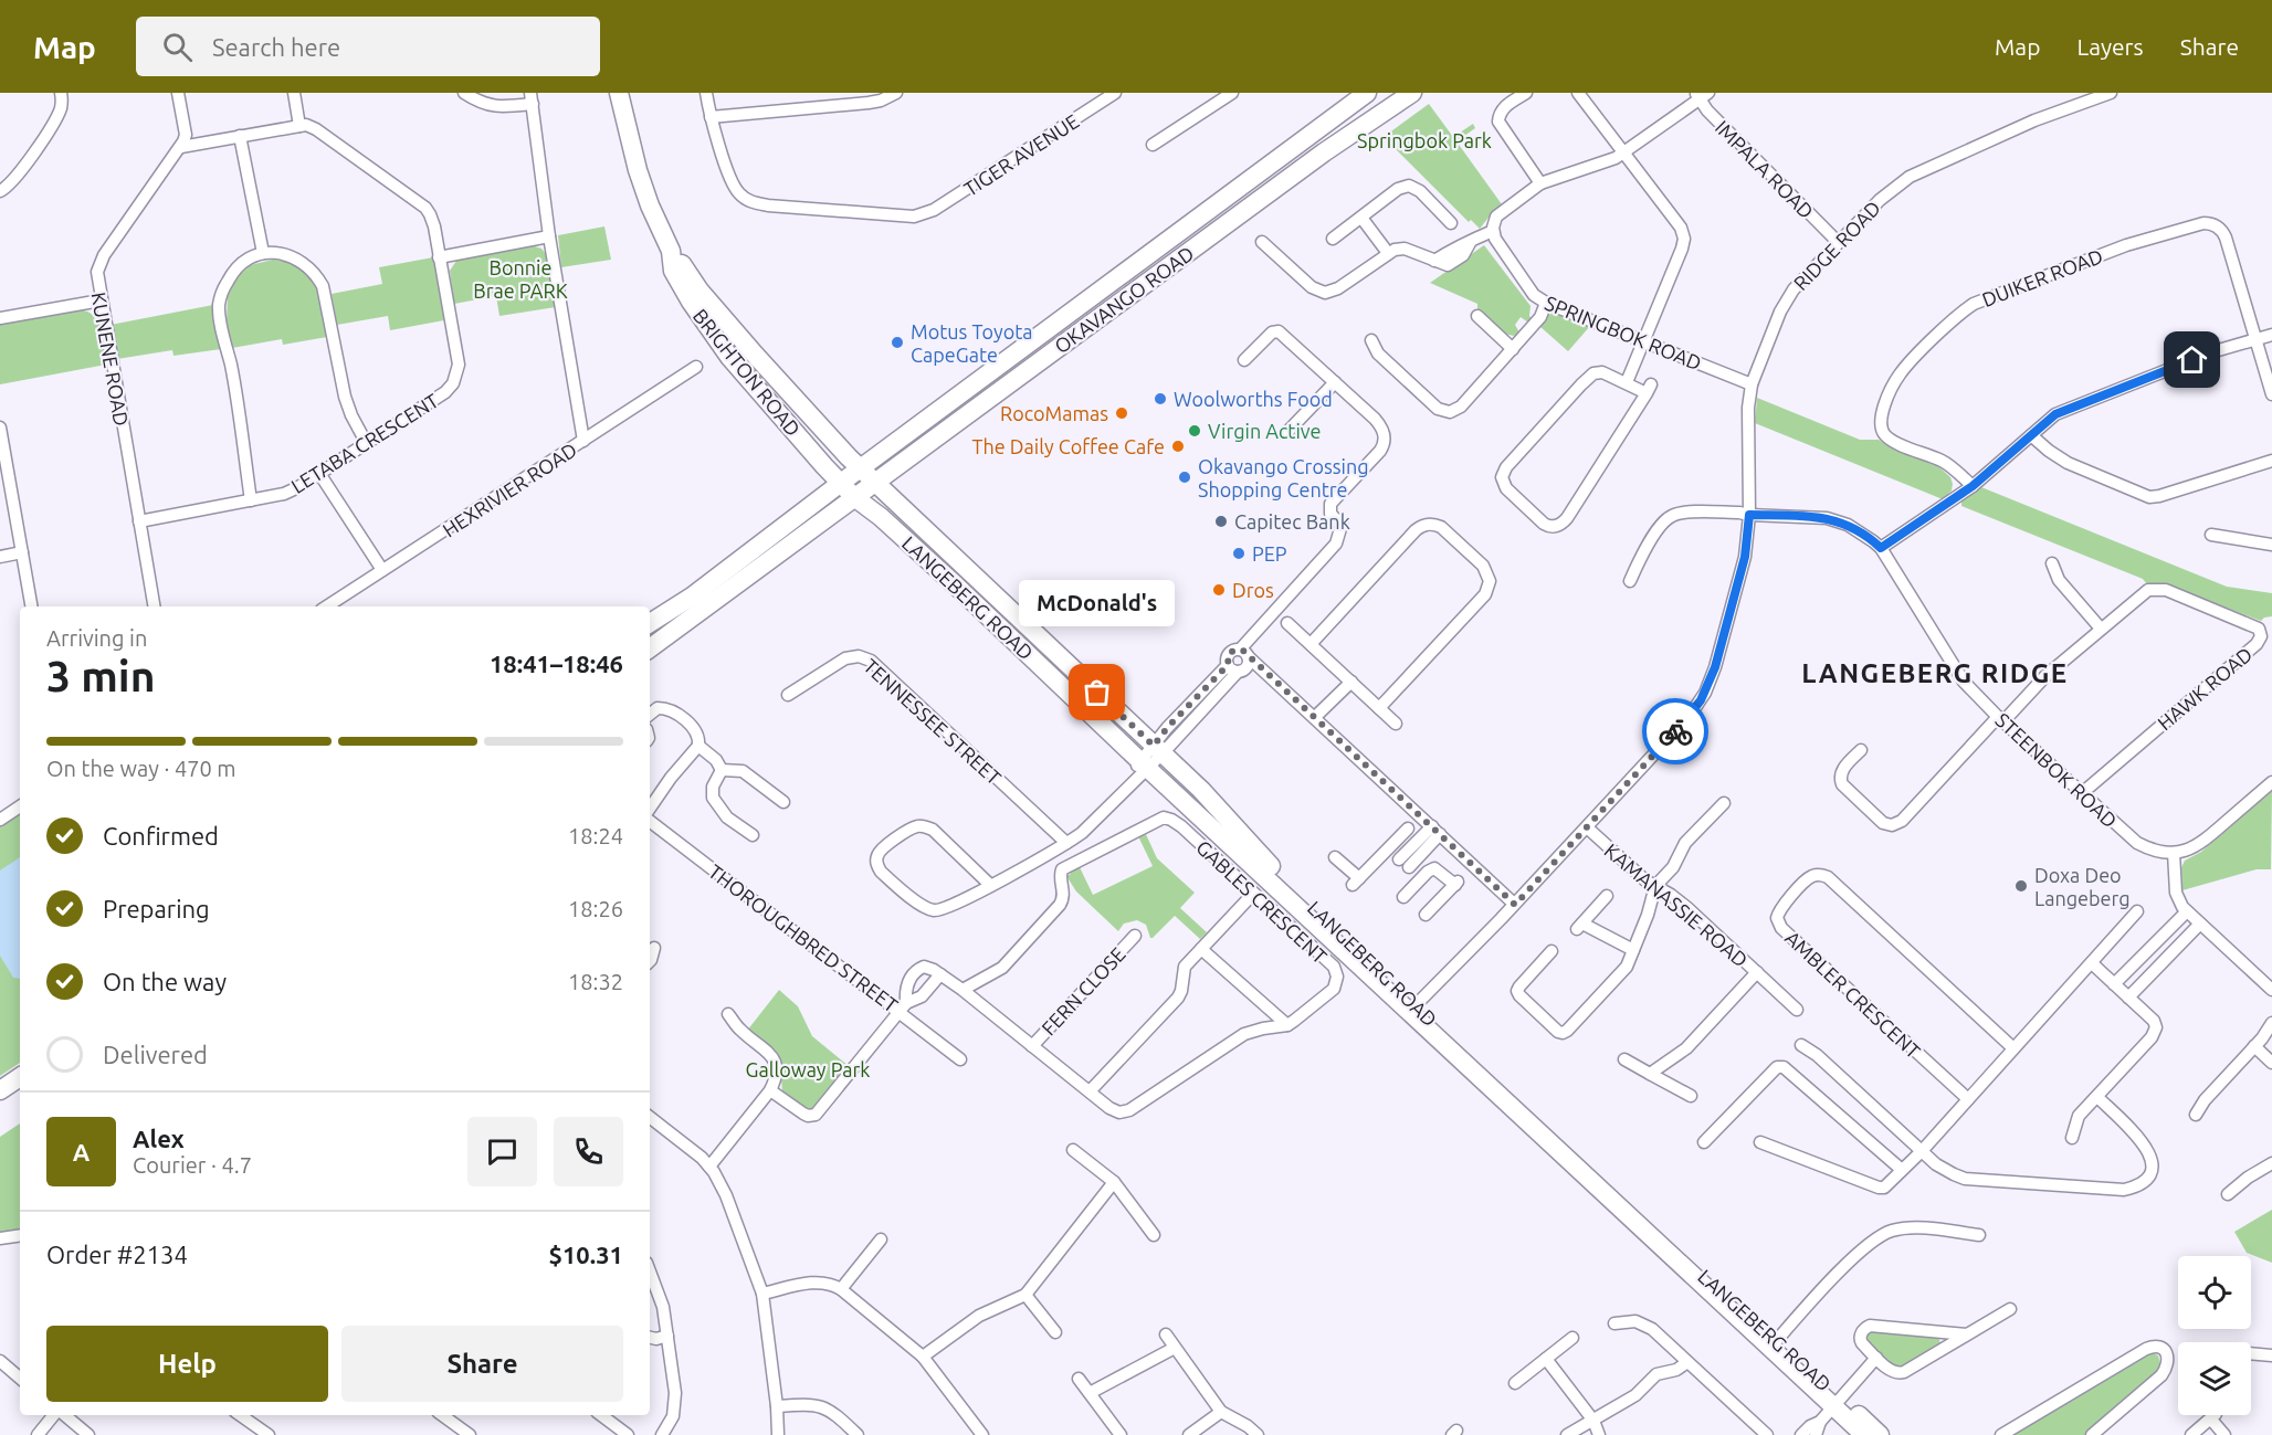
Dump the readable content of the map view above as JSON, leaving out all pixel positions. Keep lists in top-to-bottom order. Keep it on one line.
{"streets":{"main road":["OKAVANGO ROAD","BRIGHTON ROAD","LANGEBERG ROAD"],"street":["TIGER AVENUE","IMPALA ROAD","RIDGE ROAD","DUIKER ROAD","SPRINGBOK ROAD","KUNENE ROAD","LETABA CRESCENT","HEXRIVIER ROAD","HAWK ROAD","TENNESSEE STREET","STEENBOK ROAD","GABLES CRESCENT","KAMANASSIE ROAD","THOROUGHBRED STREET","FERN CLOSE","AMBLER CRESCENT"]},"crossings":[["IMPALA ROAD","RIDGE ROAD"],["RIDGE ROAD","SPRINGBOK ROAD"],["RIDGE ROAD","LANGEBERG ROAD"],["RIDGE ROAD","STEENBOK ROAD"],["RIDGE ROAD","KAMANASSIE ROAD"],["OKAVANGO ROAD","BRIGHTON ROAD"],["OKAVANGO ROAD","LANGEBERG ROAD"],["KUNENE ROAD","LETABA CRESCENT"],["BRIGHTON ROAD","LANGEBERG ROAD"],["HAWK ROAD","STEENBOK ROAD"],["GABLES CRESCENT","FERN CLOSE"]],"districts":["LANGEBERG RIDGE"],"parks":["Springbok Park","Bonnie Brae PARK","Galloway Park"],"places":["Motus Toyota CapeGate","Woolworths Food","RocoMamas","Virgin Active","The Daily Coffee Cafe","Okavango Crossing Shopping Centre","Capitec Bank","PEP","Dros","McDonald's","Doxa Deo Langeberg"],"page":{"header":"Map","search":"Search here","nav":["Map","Layers","Share"],"bubble":"McDonald's","heading":["3 min","Arriving in","18:41–18:46"],"panel":["Alex","Courier · 4.7","Order #2134","$10.31"],"bar":"On the way · 470 m","list":[["Confirmed","18:24"],["Preparing","18:26"],["On the way","18:32"],"Delivered"],"round":"A","buttons":["Help","Share"]}}
